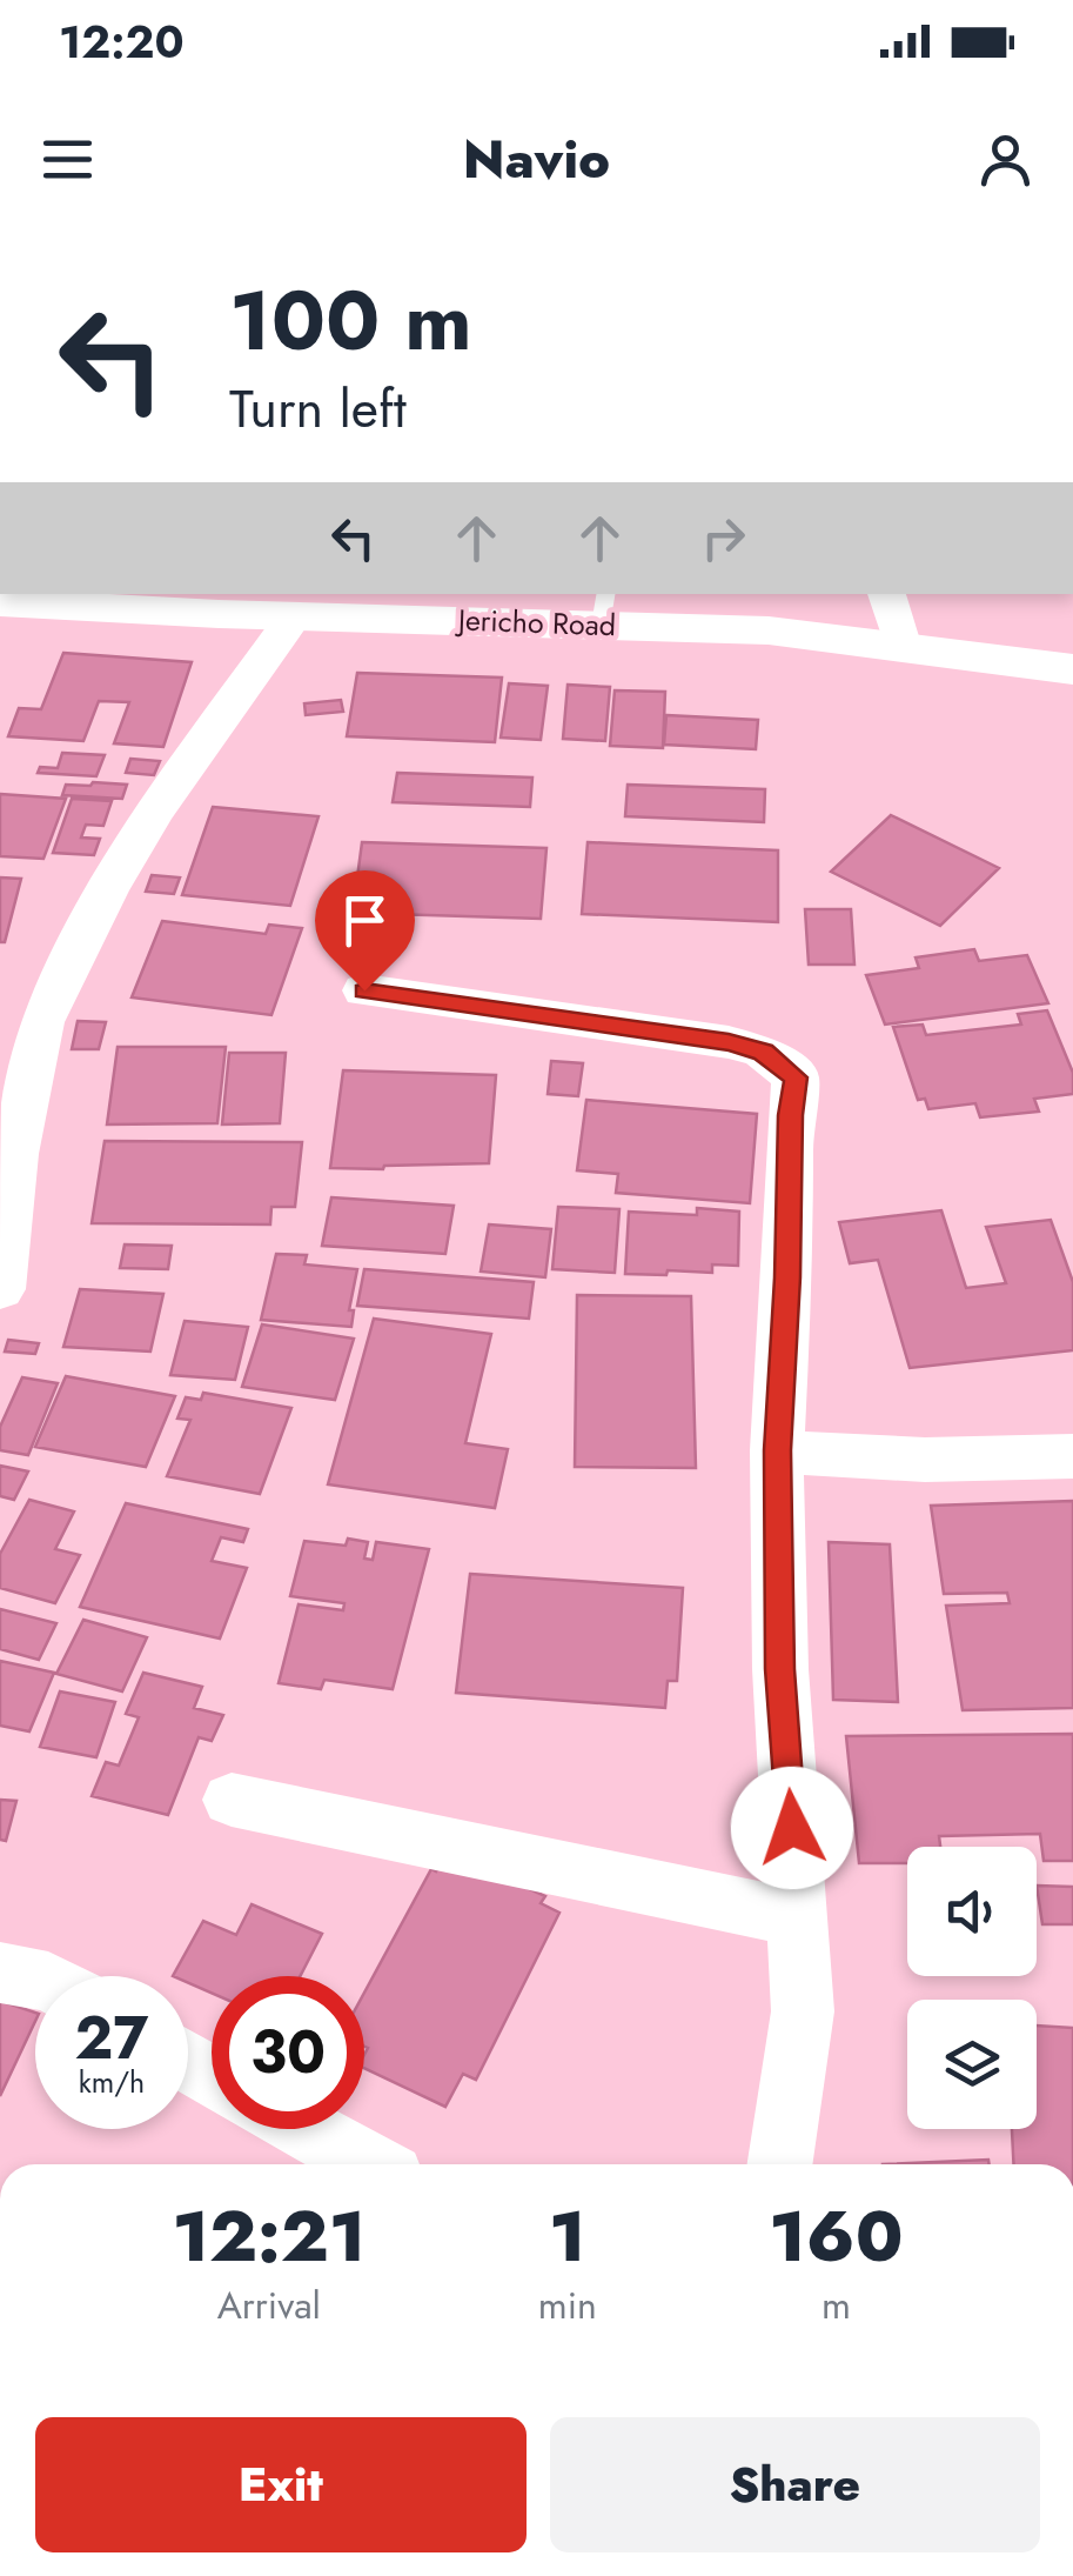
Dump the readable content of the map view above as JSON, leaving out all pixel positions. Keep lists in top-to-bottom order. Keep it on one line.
{"streets":{"street":["Jericho Road"]},"page":{"status":"12:20","header":"Navio","turn":["100 m","Turn left"],"speed":"27 km/h","limit":"30","eta":["12:21","Arrival","1","min","160","m"],"buttons":["Exit","Share"]}}
